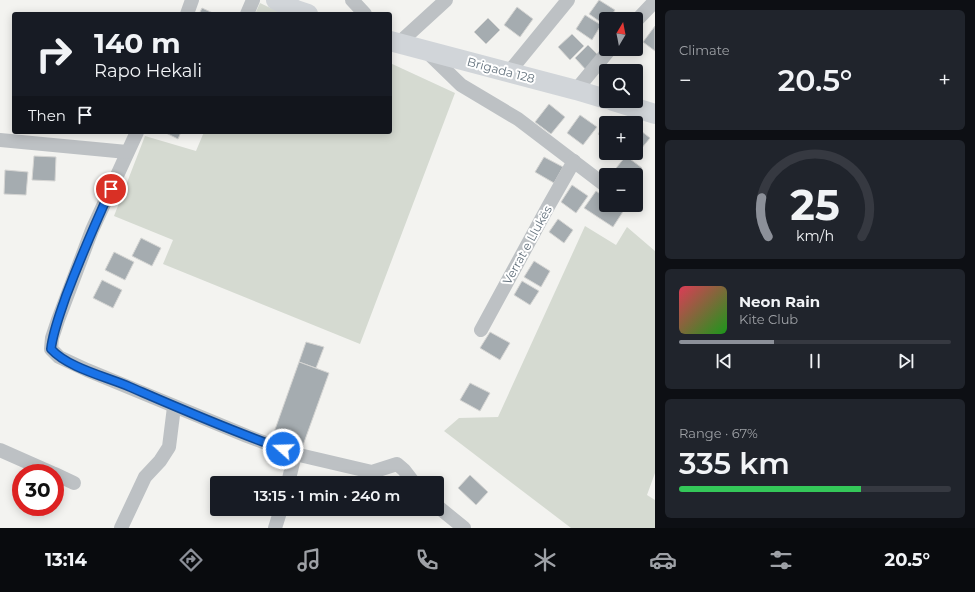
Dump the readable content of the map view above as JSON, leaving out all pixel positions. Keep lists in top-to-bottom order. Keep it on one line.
{"streets":{"street":["Brigada 128","Verrat e Llukës"]},"north":"top","page":{"tile":["Climate",["Range · 67%","335 km"]],"map_buttons":["+","−"],"turn":["140 m","Rapo Hekali"],"heat":["−","20.5°","+"],"then":"Then","song":["Neon Rain","Kite Club"],"limit":"30","trip":"13:15 · 1 min · 240 m","tabs":["13:14","20.5°"],"gauge":["25","km/h"]}}
